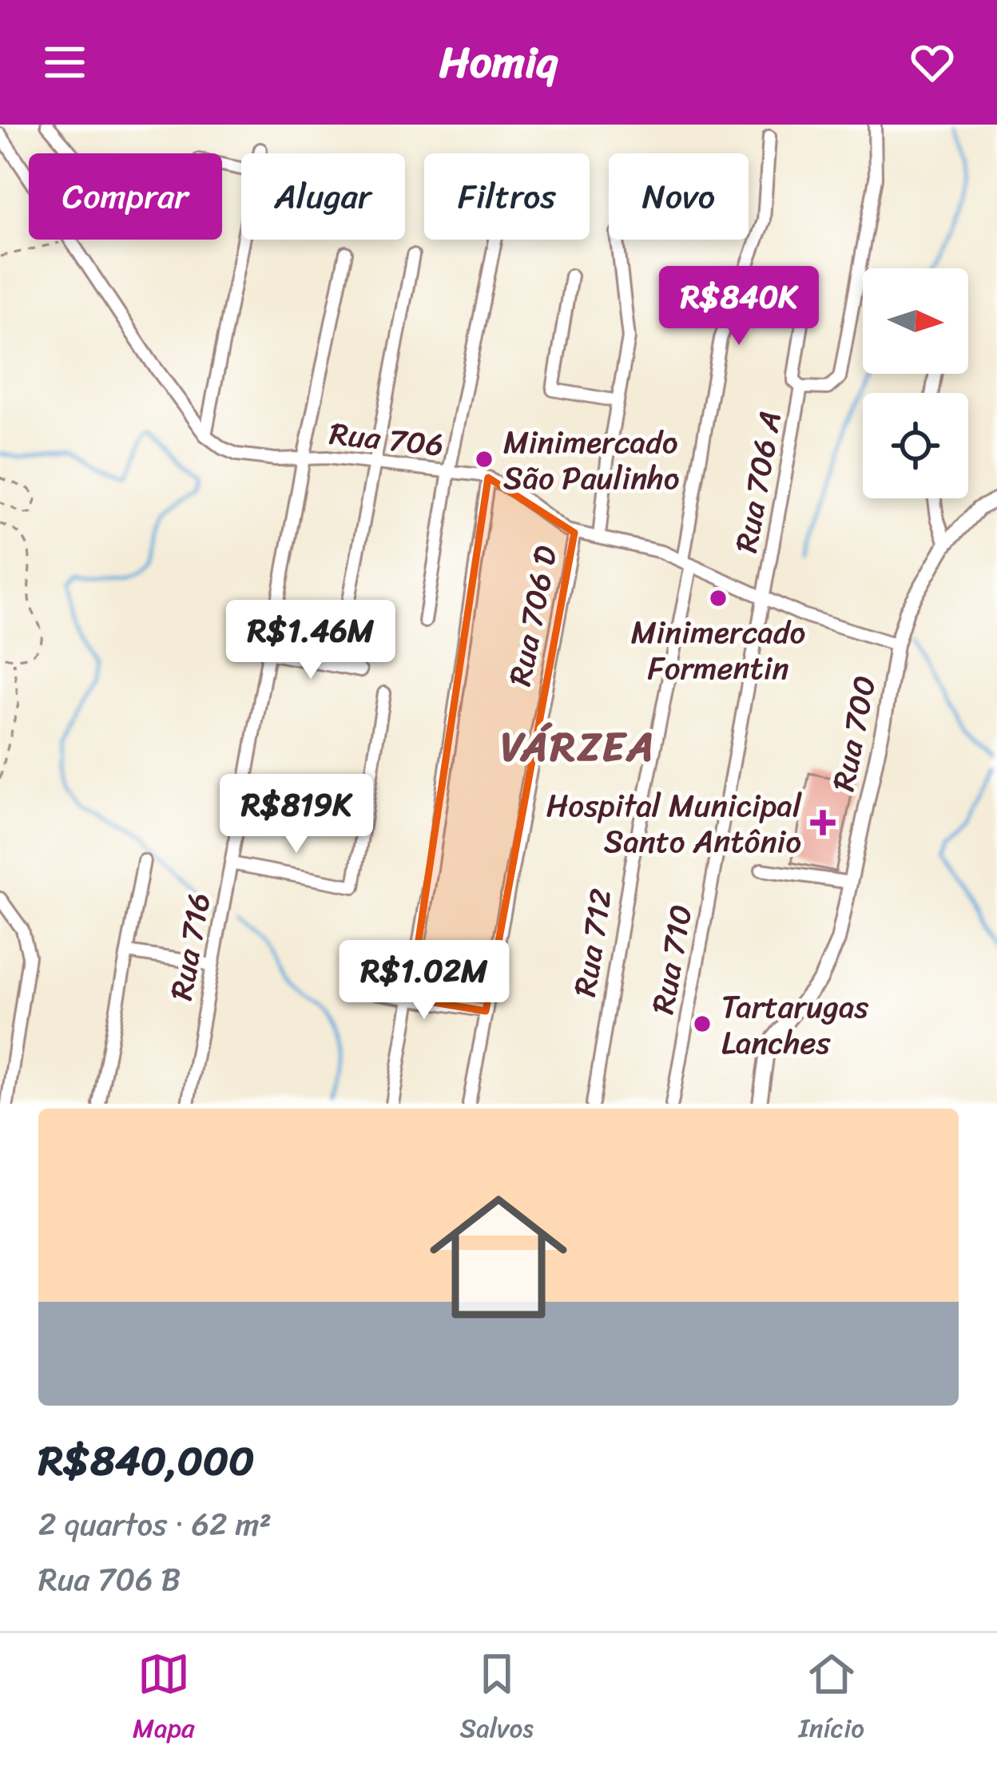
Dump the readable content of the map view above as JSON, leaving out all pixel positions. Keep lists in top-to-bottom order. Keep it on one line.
{"streets":{"main road":["Rua 700"],"street":["Rua 706","Rua 706 A","Rua 706 D","Rua 712","Rua 716","Rua 710"]},"crossings":[["Rua 706","Rua 706 A"],["Rua 706","Rua 706 D"],["Rua 706","Rua 700"],["Rua 706","Rua 712"],["Rua 706","Rua 716"],["Rua 706","Rua 710"],["Rua 706 A","Rua 710"]],"districts":["VÁRZEA"],"places":{"other":["Minimercado São Paulinho","Minimercado Formentin","Tartarugas Lanches"],"health":["Hospital Municipal Santo Antônio"]},"north":"right","page":{"header":"Homiq","chip":["Comprar","Alugar","Filtros","Novo"],"price":["R$840K","R$1.46M","R$819K","R$1.02M"],"list":[{"name":"R$840,000","note":"2 quartos · 62 m² · Rua 706 B"}],"tabs":["Mapa","Salvos","Início"]}}
